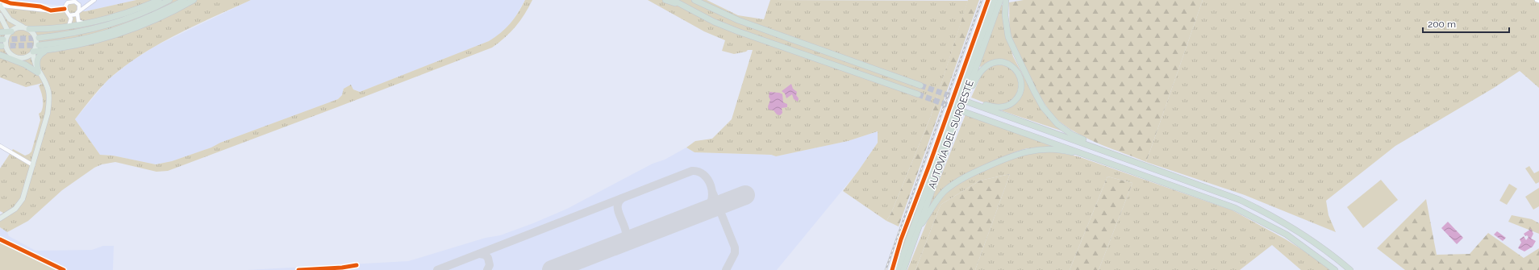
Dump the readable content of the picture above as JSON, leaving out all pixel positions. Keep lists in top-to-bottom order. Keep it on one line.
{"streets":{"highway":["AUTOVÍA DEL SUROESTE"]},"scale_bar":"200 m"}
